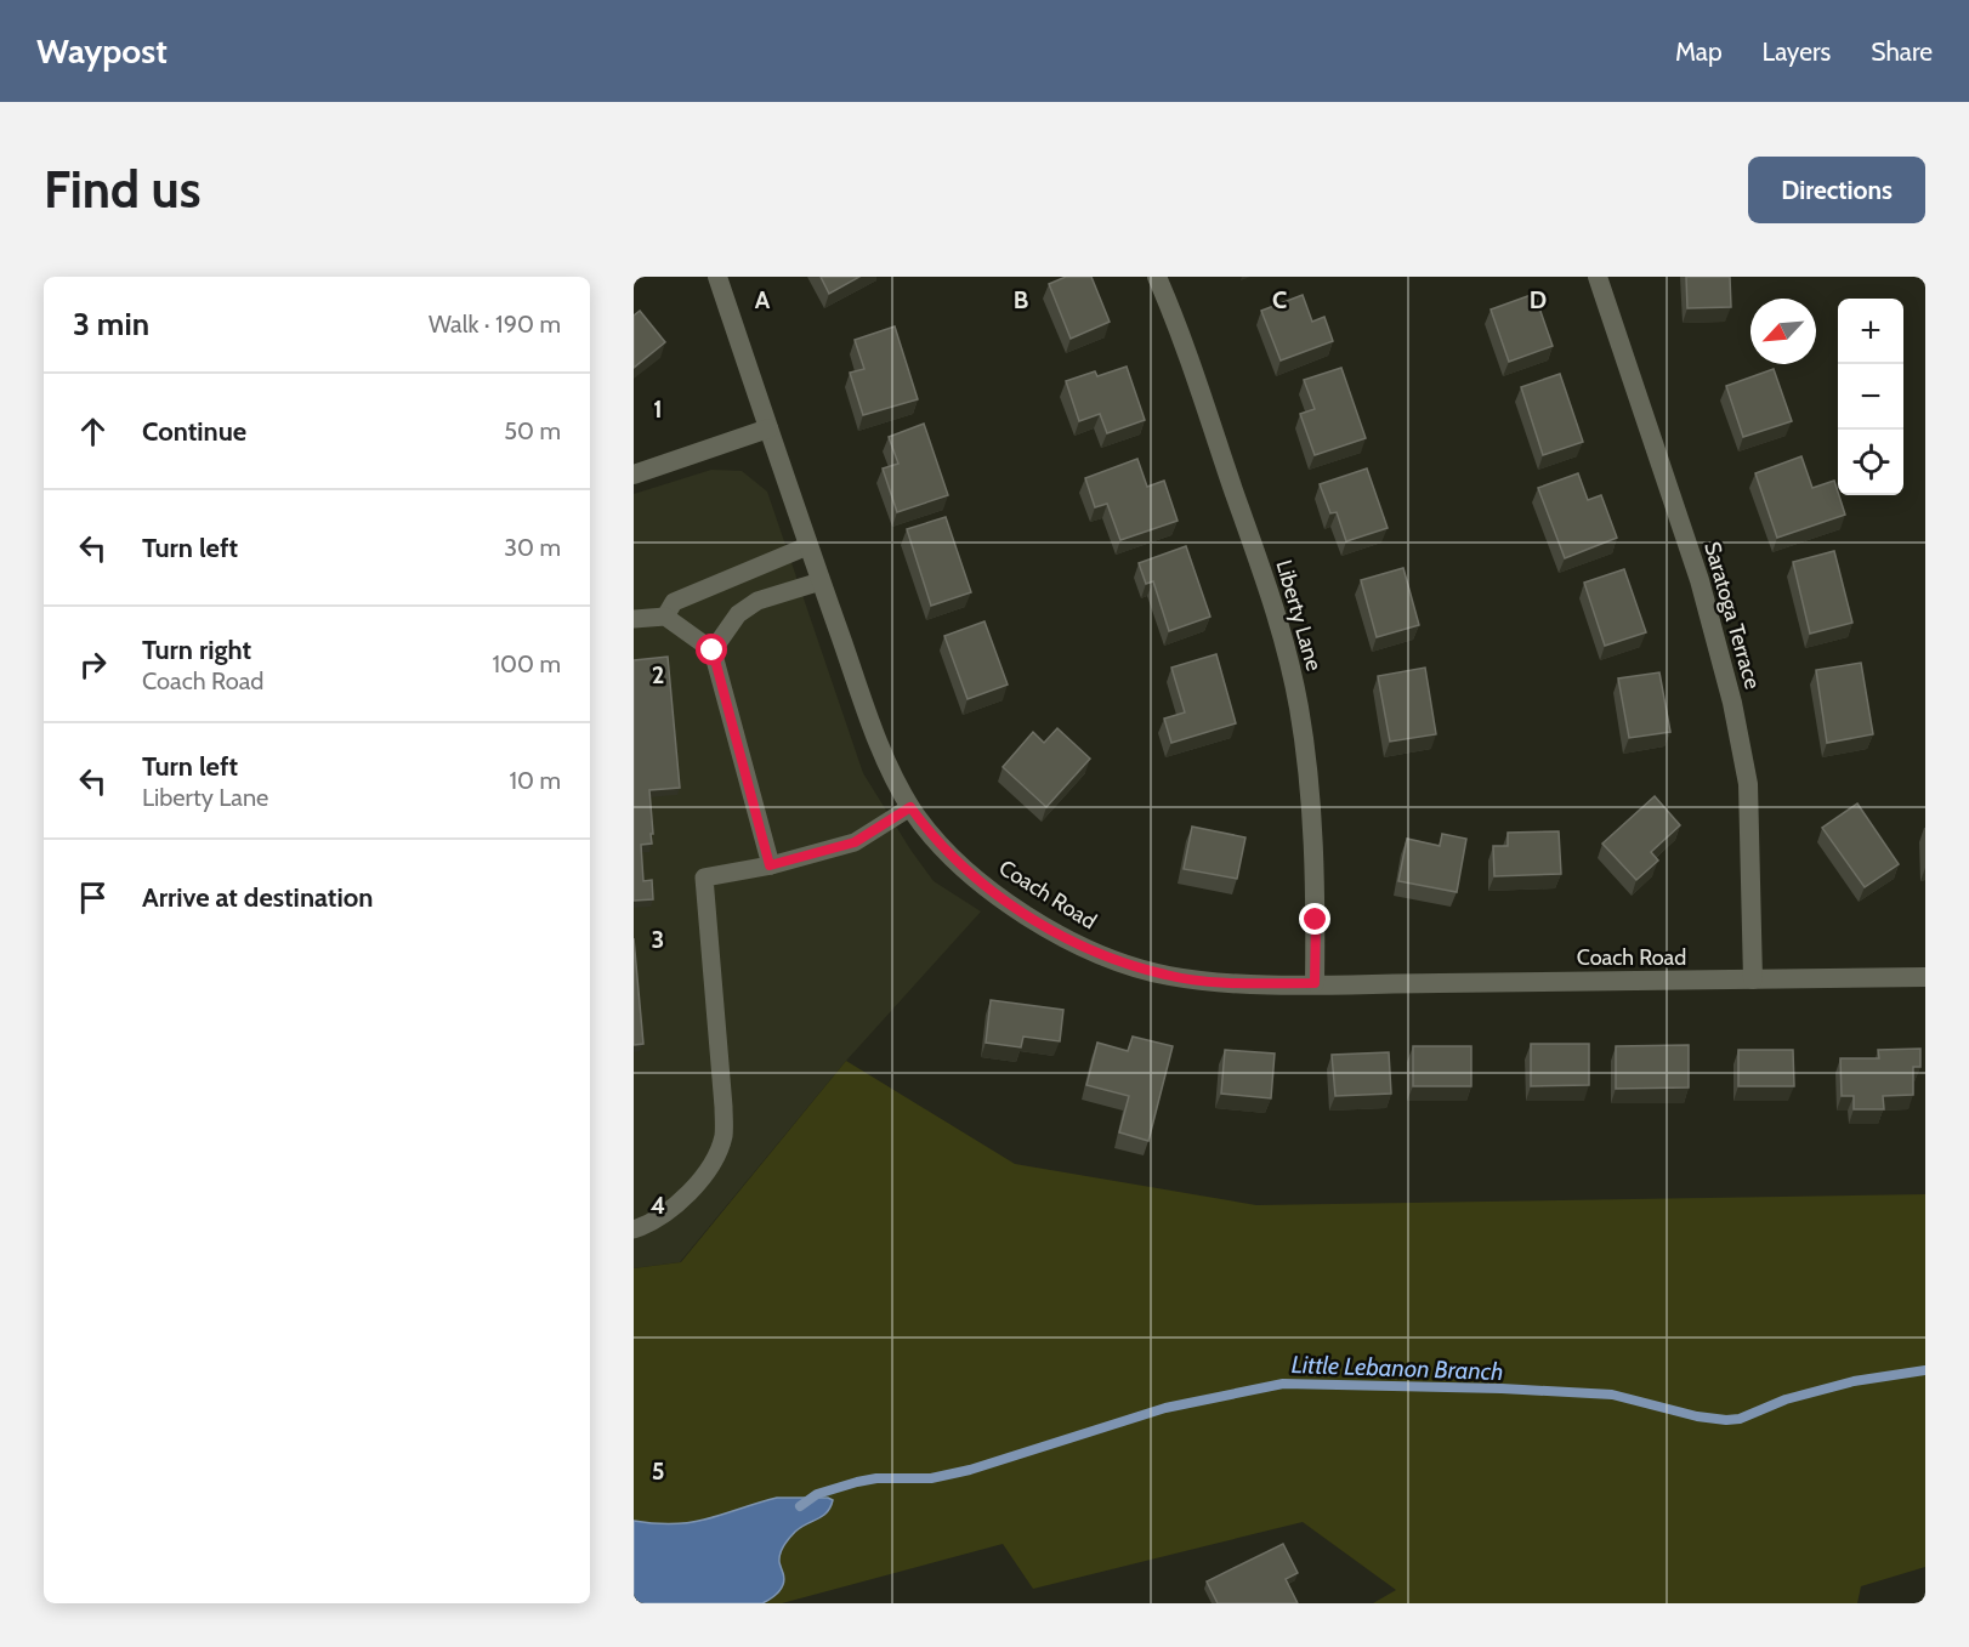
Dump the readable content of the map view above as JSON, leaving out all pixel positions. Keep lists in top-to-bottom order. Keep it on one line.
{"streets":{"street":["Liberty Lane","Saratoga Terrace","Coach Road"]},"crossings":[["Liberty Lane","Coach Road"],["Saratoga Terrace","Coach Road"]],"water":["Little Lebanon Branch"],"north":"bottom left","page":{"header":"Waypost","nav":["Map","Layers","Share"],"buttons":"Directions","title":"Find us","heading":["3 min","Walk · 190 m"],"map_buttons":["+","−"],"list":[["Continue","50 m"],["Turn left","30 m"],["Turn right","Coach Road","100 m"],["Turn left","Liberty Lane","10 m"],"Arrive at destination"]},"grid":{"columns":["A","B","C","D"],"rows":["1","2","3","4","5"]}}
